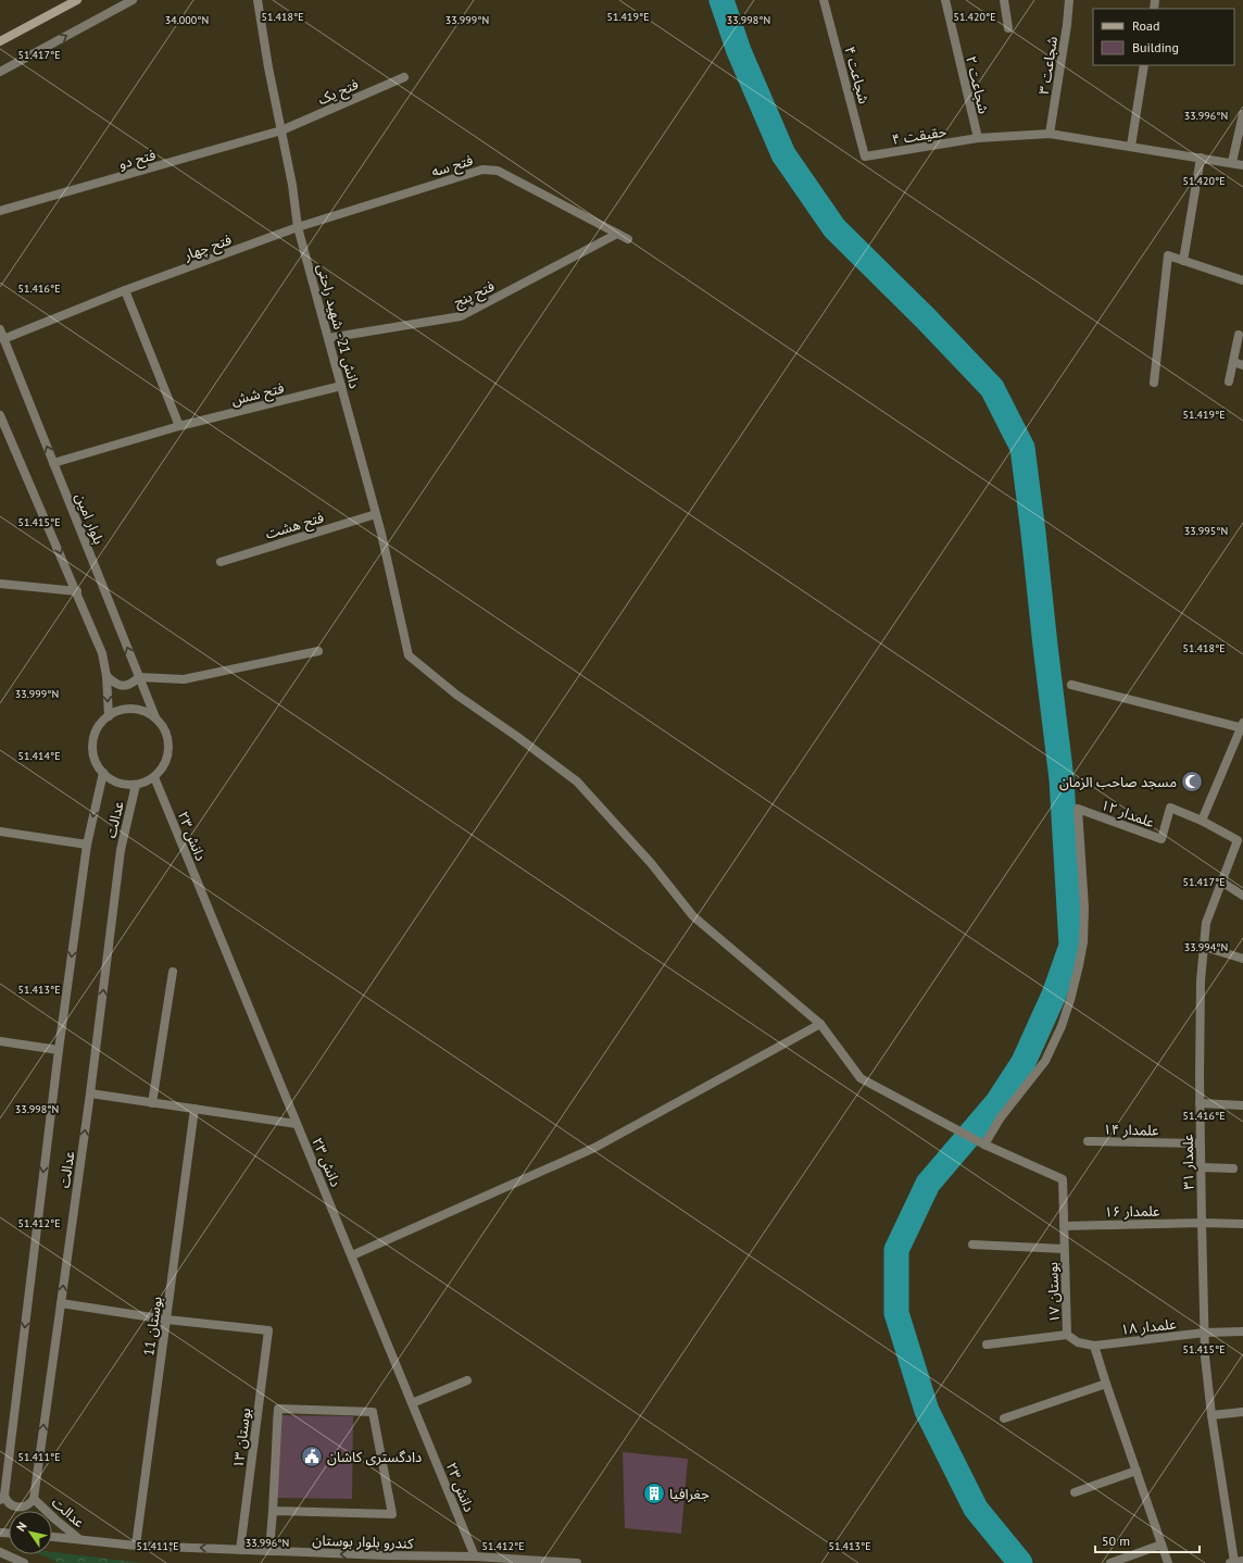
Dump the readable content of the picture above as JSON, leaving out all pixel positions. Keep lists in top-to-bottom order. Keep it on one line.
{"streets":{"street":["شجاعت ۳","شجاعت ۴","شجاعت ۲","فتح یک","حقیقت ۴","فتح دو","فتح سه","فتح چهار","فتح پنج","دانش 21 - شهید راحتی","فتح شش","بلوار امین","فتح هشت","علمدار ۱۲","عدالت","دانش ۲۳","علمدار ۱۴","علمدار ۳۱","علمدار ۱۶","بوستان ۱۷","بوستان 11","علمدار ۱۸","بوستان ۱۳","کندرو بلوار بوستان"]},"crossings":[["شجاعت ۳","حقیقت ۴"],["شجاعت ۴","حقیقت ۴"],["شجاعت ۲","حقیقت ۴"],["فتح یک","فتح دو"],["فتح یک","دانش 21 - شهید راحتی"],["فتح دو","دانش 21 - شهید راحتی"],["فتح سه","فتح چهار"],["فتح سه","فتح پنج"],["فتح سه","دانش 21 - شهید راحتی"],["فتح چهار","دانش 21 - شهید راحتی"],["فتح چهار","بلوار امین"],["فتح پنج","دانش 21 - شهید راحتی"],["دانش 21 - شهید راحتی","فتح شش"],["دانش 21 - شهید راحتی","فتح هشت"],["فتح شش","بلوار امین"],["بلوار امین","عدالت"],["بلوار امین","دانش ۲۳"],["علمدار ۱۲","علمدار ۳۱"],["علمدار ۱۲","بوستان ۱۷"],["عدالت","دانش ۲۳"],["عدالت","کندرو بلوار بوستان"],["دانش ۲۳","کندرو بلوار بوستان"],["علمدار ۱۴","علمدار ۳۱"],["علمدار ۳۱","علمدار ۱۶"],["علمدار ۳۱","علمدار ۱۸"],["علمدار ۱۶","بوستان ۱۷"],["بوستان ۱۷","علمدار ۱۸"],["بوستان 11","بوستان ۱۳"],["بوستان 11","کندرو بلوار بوستان"],["بوستان ۱۳","کندرو بلوار بوستان"]],"one_way":["کندرو بلوار بوستان"],"places":{"mosque":["مسجد صاحب الزمان"],"public building":["دادگستری کاشان"],"building":["جغرافیا"]},"legend":["Road","Building"],"scale_bar":"50 m","north":"top left","coordinates":["51.418°E","51.419°E","51.420°E","33.998°N","34.000°N","33.999°N","51.417°E","33.996°N","51.416°E","51.415°E","33.995°N","51.414°E","33.994°N","51.413°E","51.412°E","51.411°E"]}
